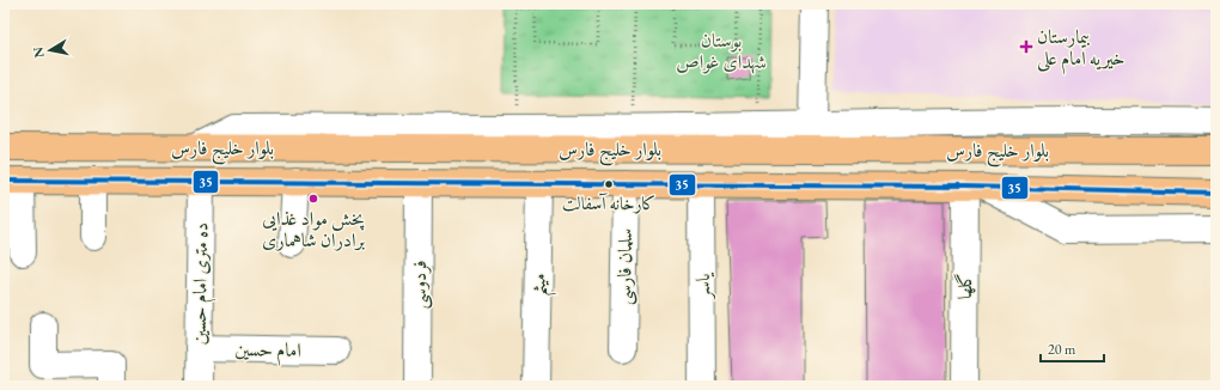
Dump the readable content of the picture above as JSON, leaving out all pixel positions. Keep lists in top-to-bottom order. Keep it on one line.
{"streets":{"main road":["بلوار خلیج فارس"],"street":["سلمان فارسی","ده متری امام حسین","فردوسی","میثم","یاسر","گلها","امام حسین"]},"crossings":[["بلوار خلیج فارس","سلمان فارسی"],["بلوار خلیج فارس","ده متری امام حسین"],["بلوار خلیج فارس","فردوسی"],["بلوار خلیج فارس","میثم"],["بلوار خلیج فارس","یاسر"],["بلوار خلیج فارس","گلها"],["ده متری امام حسین","امام حسین"]],"parks":["بوستان شهدای غواص"],"places":{"health":["بیمارستان خیریه امام علی"],"other":["کارخانه آسفالت","پخش مواد غذایی برادران شاهماری"]},"lines":["transit line 35"],"scale_bar":"20 m","north":"left"}
